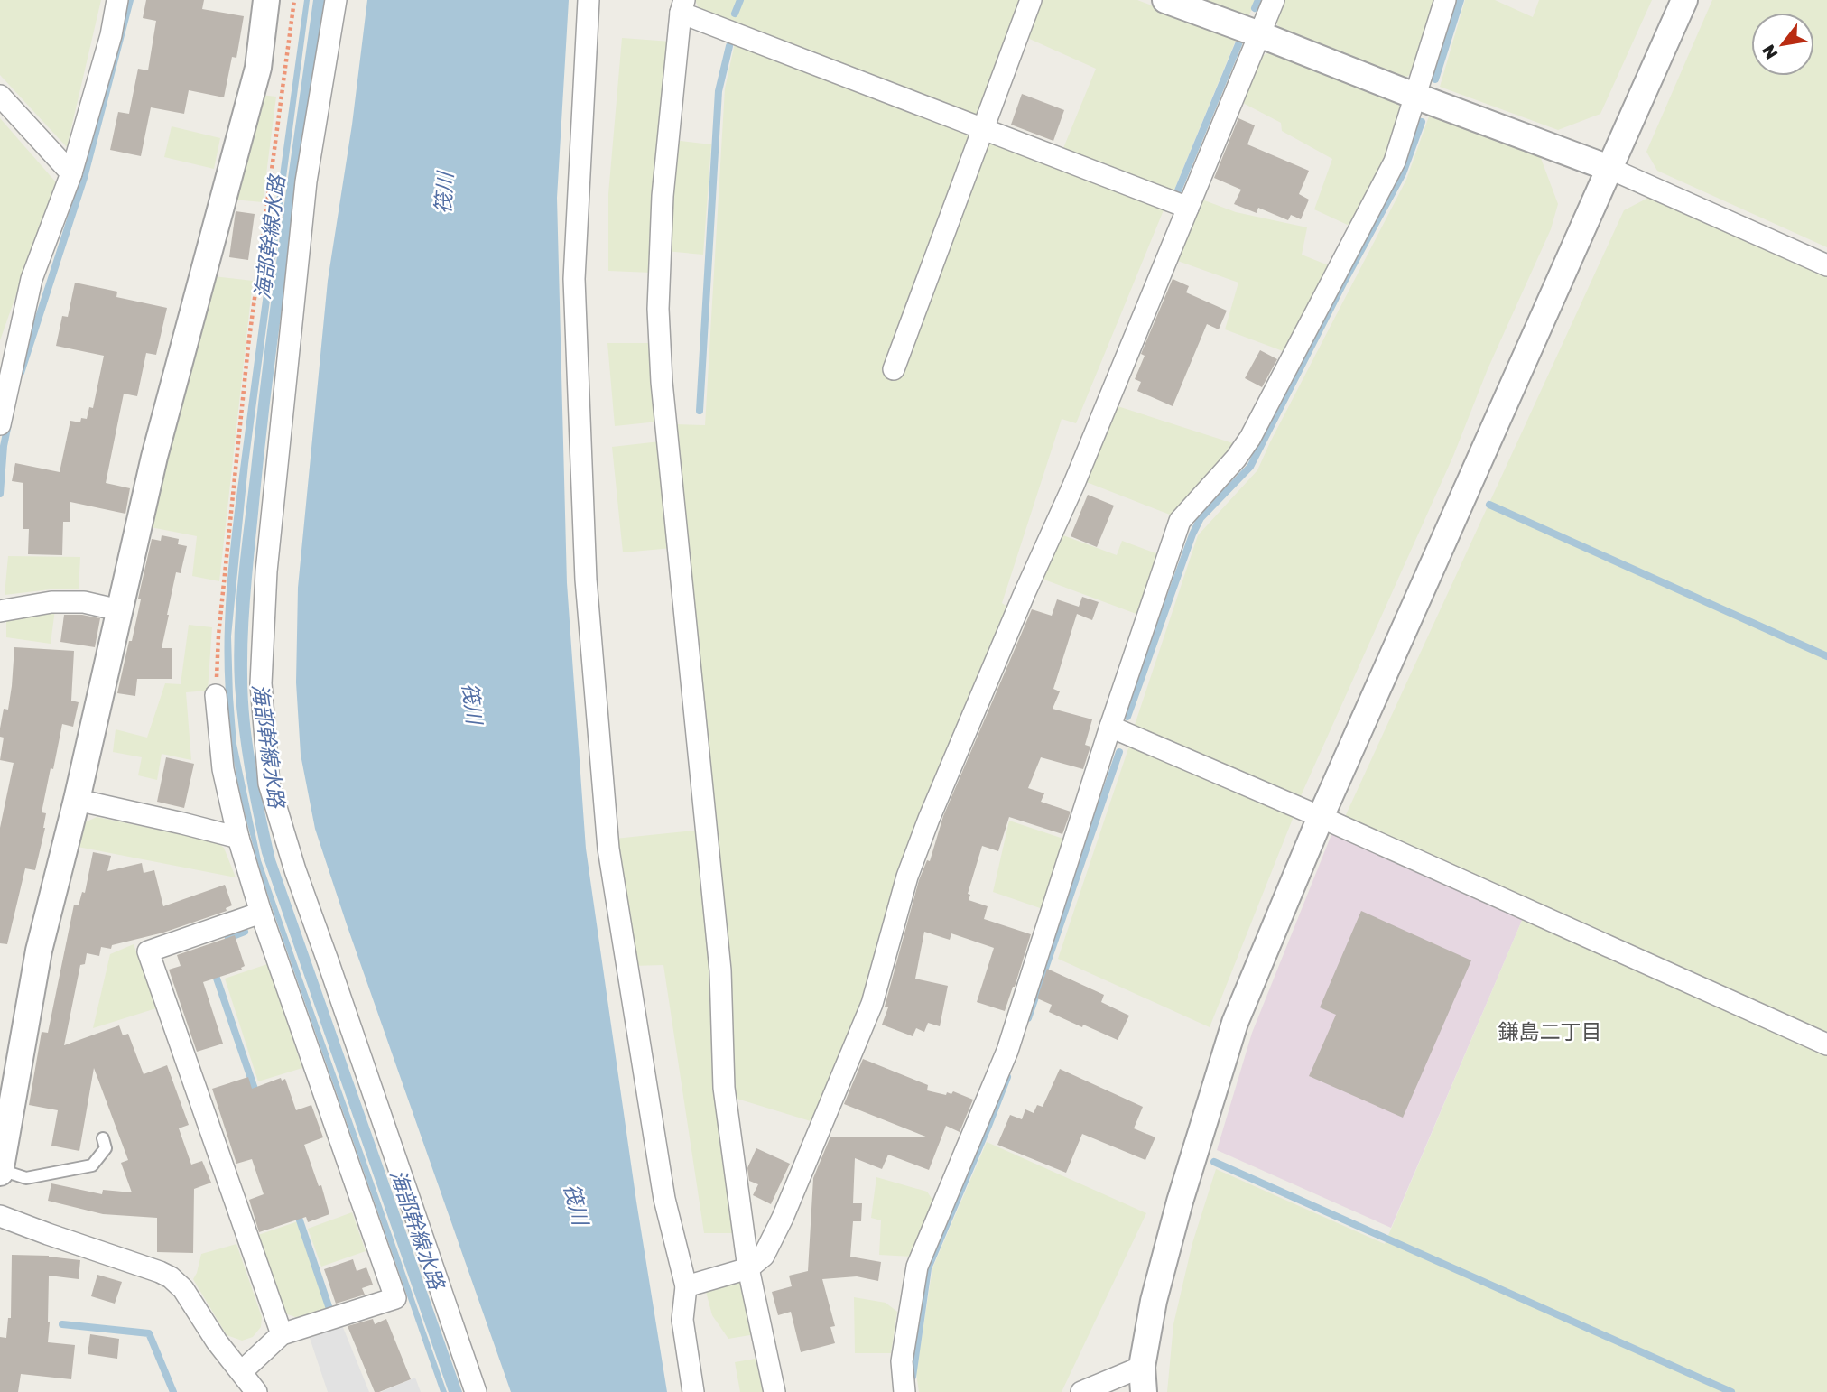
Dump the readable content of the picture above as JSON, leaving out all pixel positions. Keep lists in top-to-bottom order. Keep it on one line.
{"districts":["鎌島二丁目"],"water":["筏川","海部幹線水路"],"north":"bottom left"}
